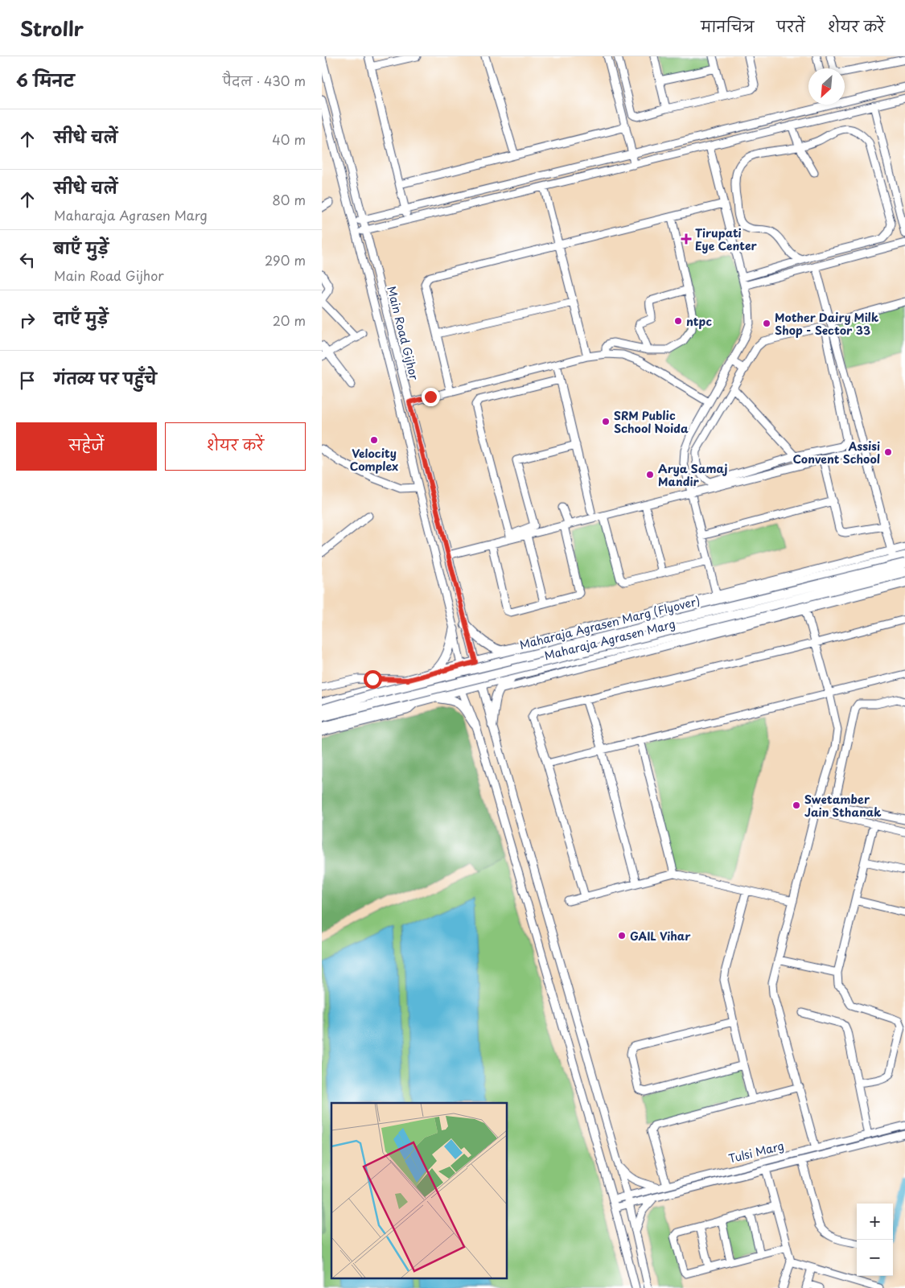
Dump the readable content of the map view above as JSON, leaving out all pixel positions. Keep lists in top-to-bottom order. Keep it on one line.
{"streets":{"main road":["Maharaja Agrasen Marg (Flyover)","Maharaja Agrasen Marg"],"street":["Main Road Gijhor","Tulsi Marg"]},"crossings":[["Main Road Gijhor","Maharaja Agrasen Marg"]],"places":{"health":["Tirupati Eye Center"],"other":["ntpc","Mother Dairy Milk Shop - Sector 33","SRM Public School Noida","Velocity Complex","Assisi Convent School","Arya Samaj Mandir","Swetamber Jain Sthanak","GAIL Vihar"]},"north":"bottom left","page":{"header":"Strollr","nav":["मानचित्र","परतें","शेयर करें"],"heading":["6 मिनट","पैदल · 430 m"],"list":[["सीधे चलें","40 m"],["सीधे चलें","Maharaja Agrasen Marg","80 m"],["बाएँ मुड़ें","Main Road Gijhor","290 m"],["दाएँ मुड़ें","20 m"],"गंतव्य पर पहुँचे"],"buttons":["सहेजें","शेयर करें"],"map_buttons":["+","−"]}}
